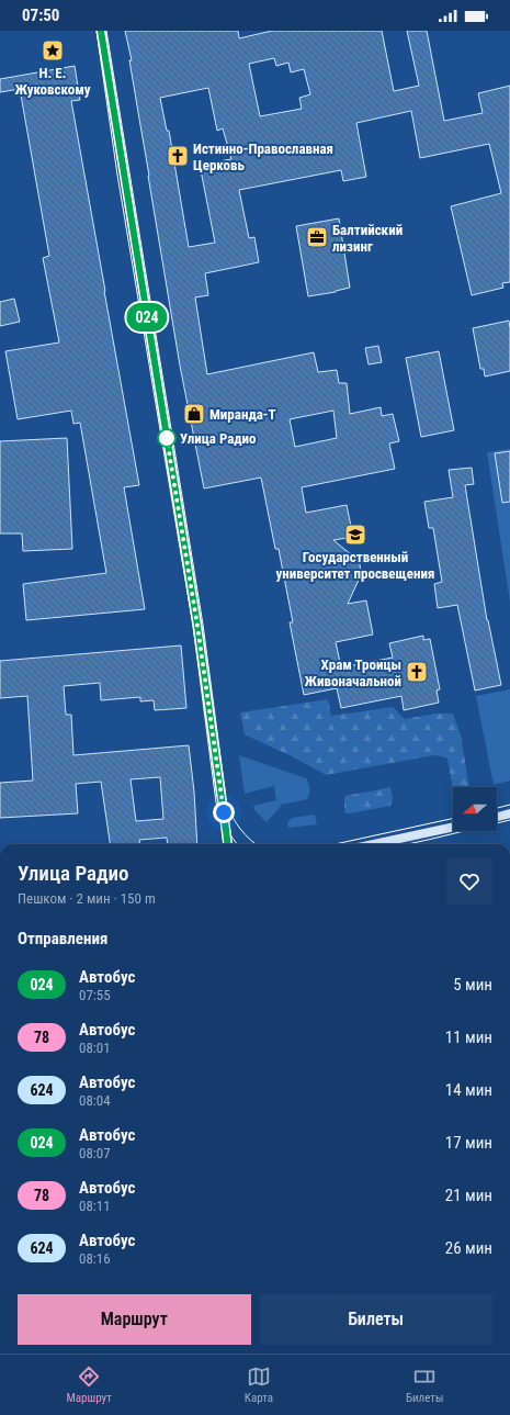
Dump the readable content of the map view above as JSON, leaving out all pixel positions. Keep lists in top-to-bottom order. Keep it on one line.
{"places":{"place":["Н. Е. Жуковскому"],"church":["Истинно-Православная Церковь","Храм Троицы Живоначальной"],"office":["Балтийский лизинг"],"shop":["Миранда-Т"],"other":["Улица Радио"],"school or university":["Государственный университет просвещения"]},"lines":["bus line 024"],"north":"left","page":{"status":"07:50","on_map":"024","heading":[["Улица Радио","Пешком · 2 мин · 150 m"],"Отправления"],"list":[{"mark":"024","name":"Автобус","note":"07:55","value":"5 мин"},{"mark":"78","name":"Автобус","note":"08:01","value":"11 мин"},{"mark":"624","name":"Автобус","note":"08:04","value":"14 мин"},{"mark":"024","name":"Автобус","note":"08:07","value":"17 мин"},{"mark":"78","name":"Автобус","note":"08:11","value":"21 мин"},{"mark":"624","name":"Автобус","note":"08:16","value":"26 мин"}],"buttons":["Маршрут","Билеты"],"tabs":["Маршрут","Карта","Билеты"]}}
